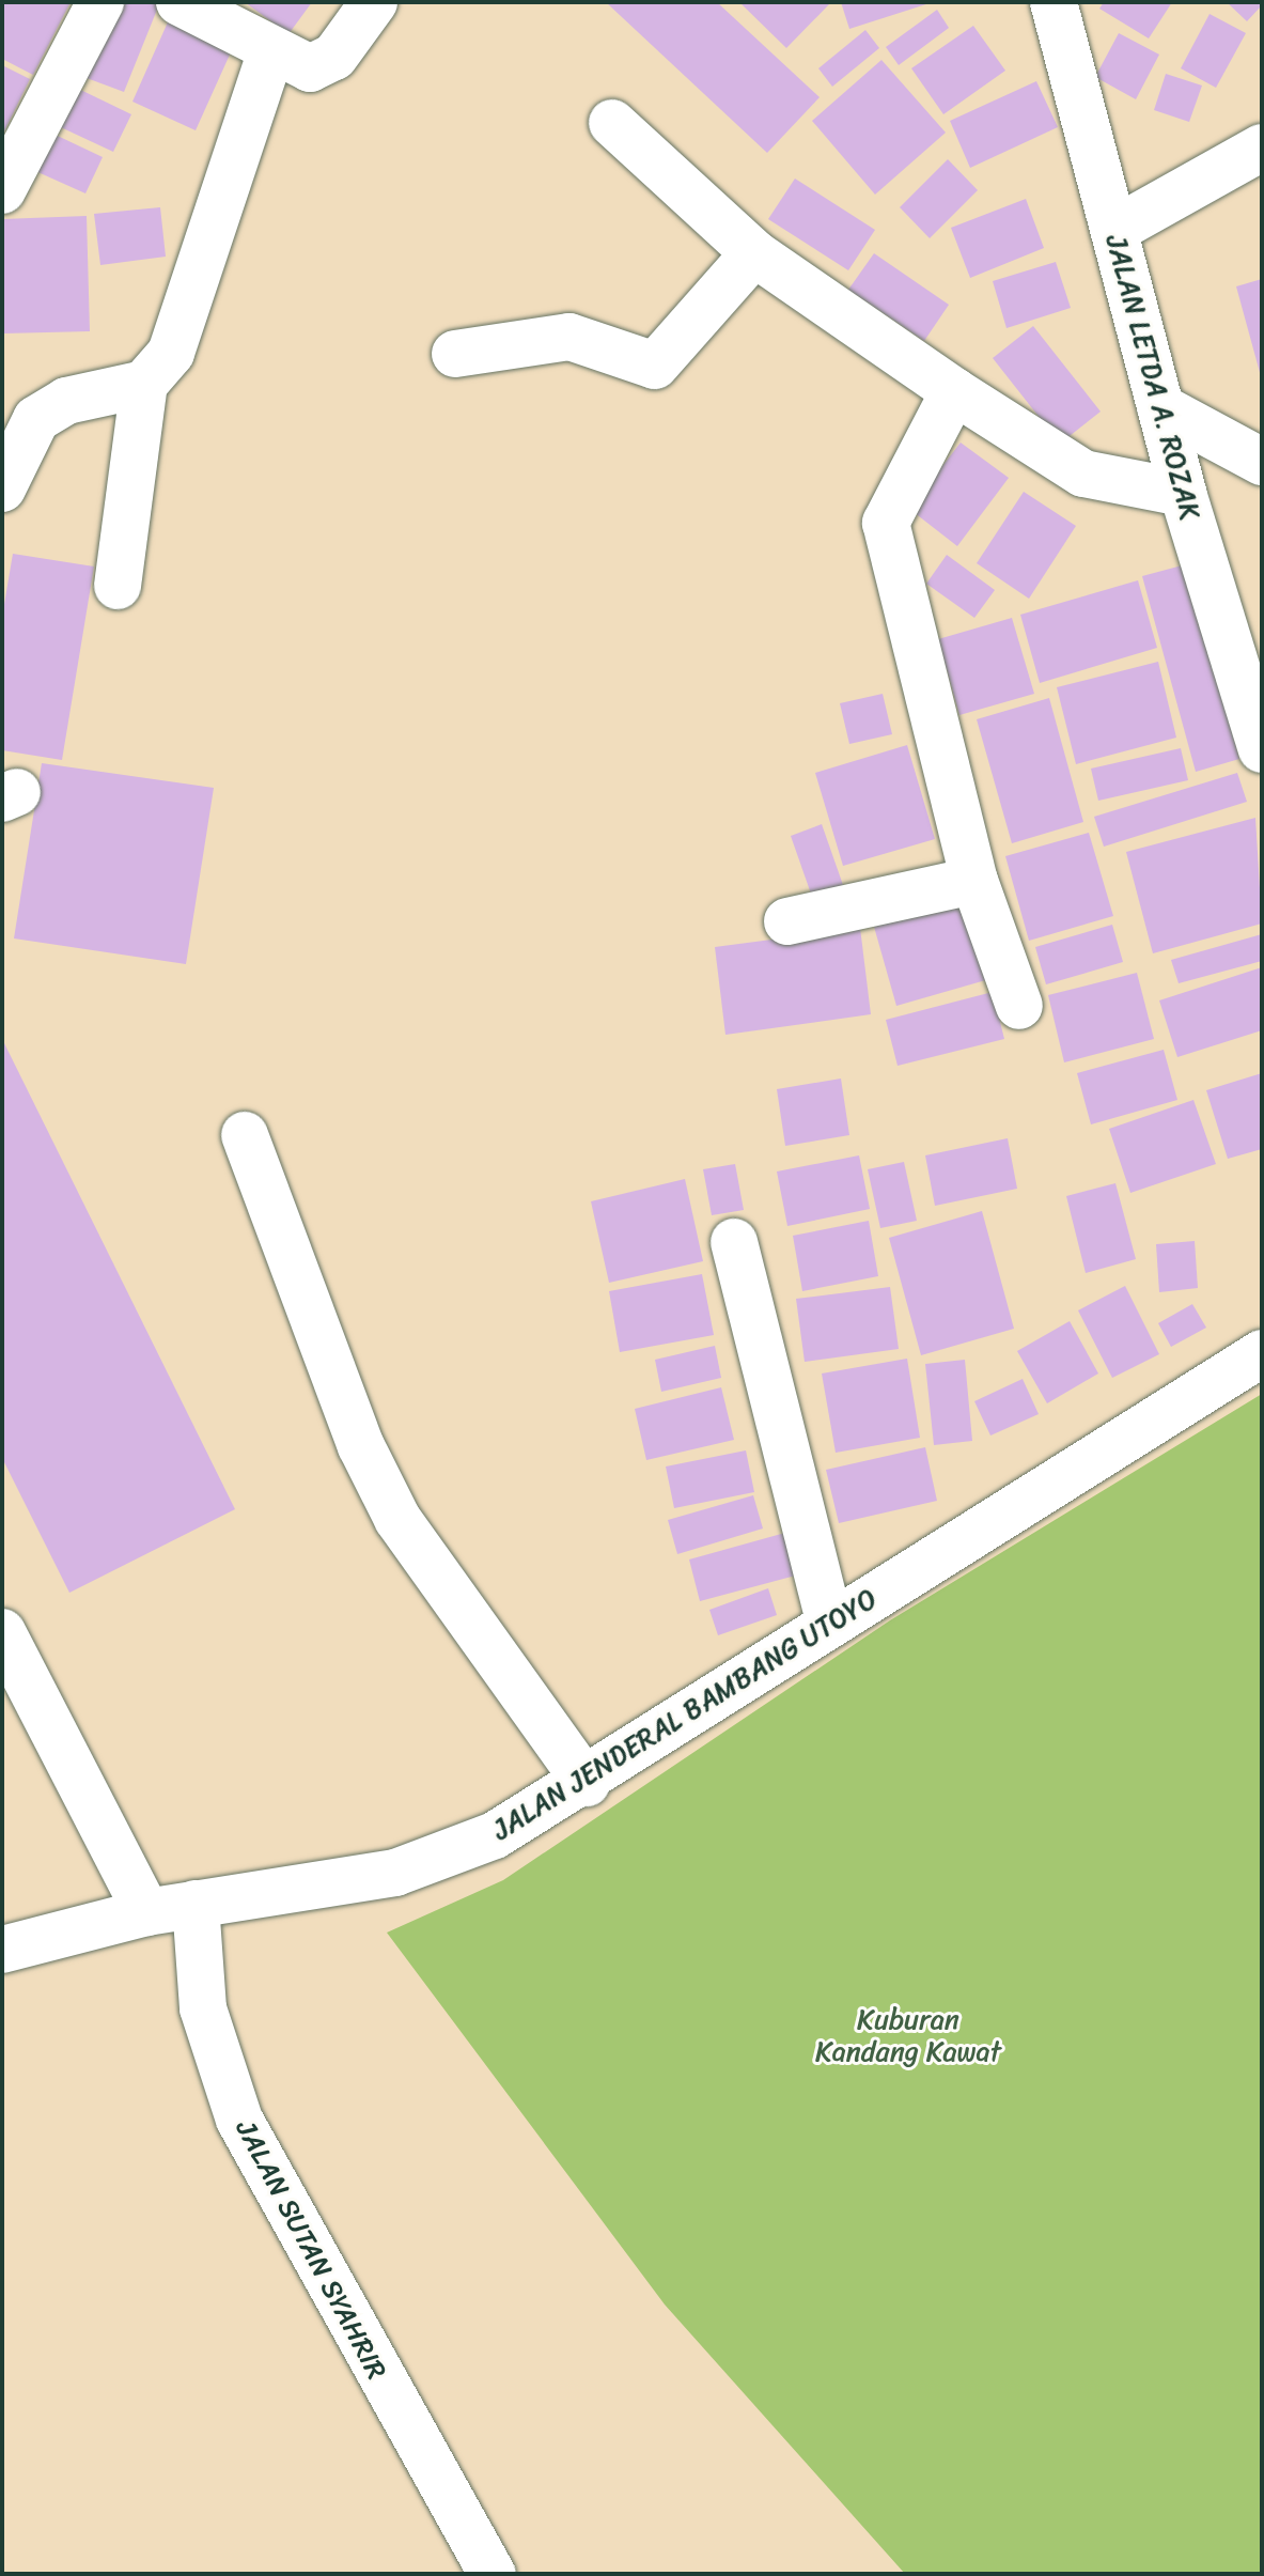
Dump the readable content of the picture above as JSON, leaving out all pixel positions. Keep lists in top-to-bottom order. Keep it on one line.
{"streets":{"street":["JALAN LETDA A. ROZAK","JALAN JENDERAL BAMBANG UTOYO","JALAN SUTAN SYAHRIR"]},"crossings":[["JALAN JENDERAL BAMBANG UTOYO","JALAN SUTAN SYAHRIR"]],"parks":["Kuburan Kandang Kawat"]}
